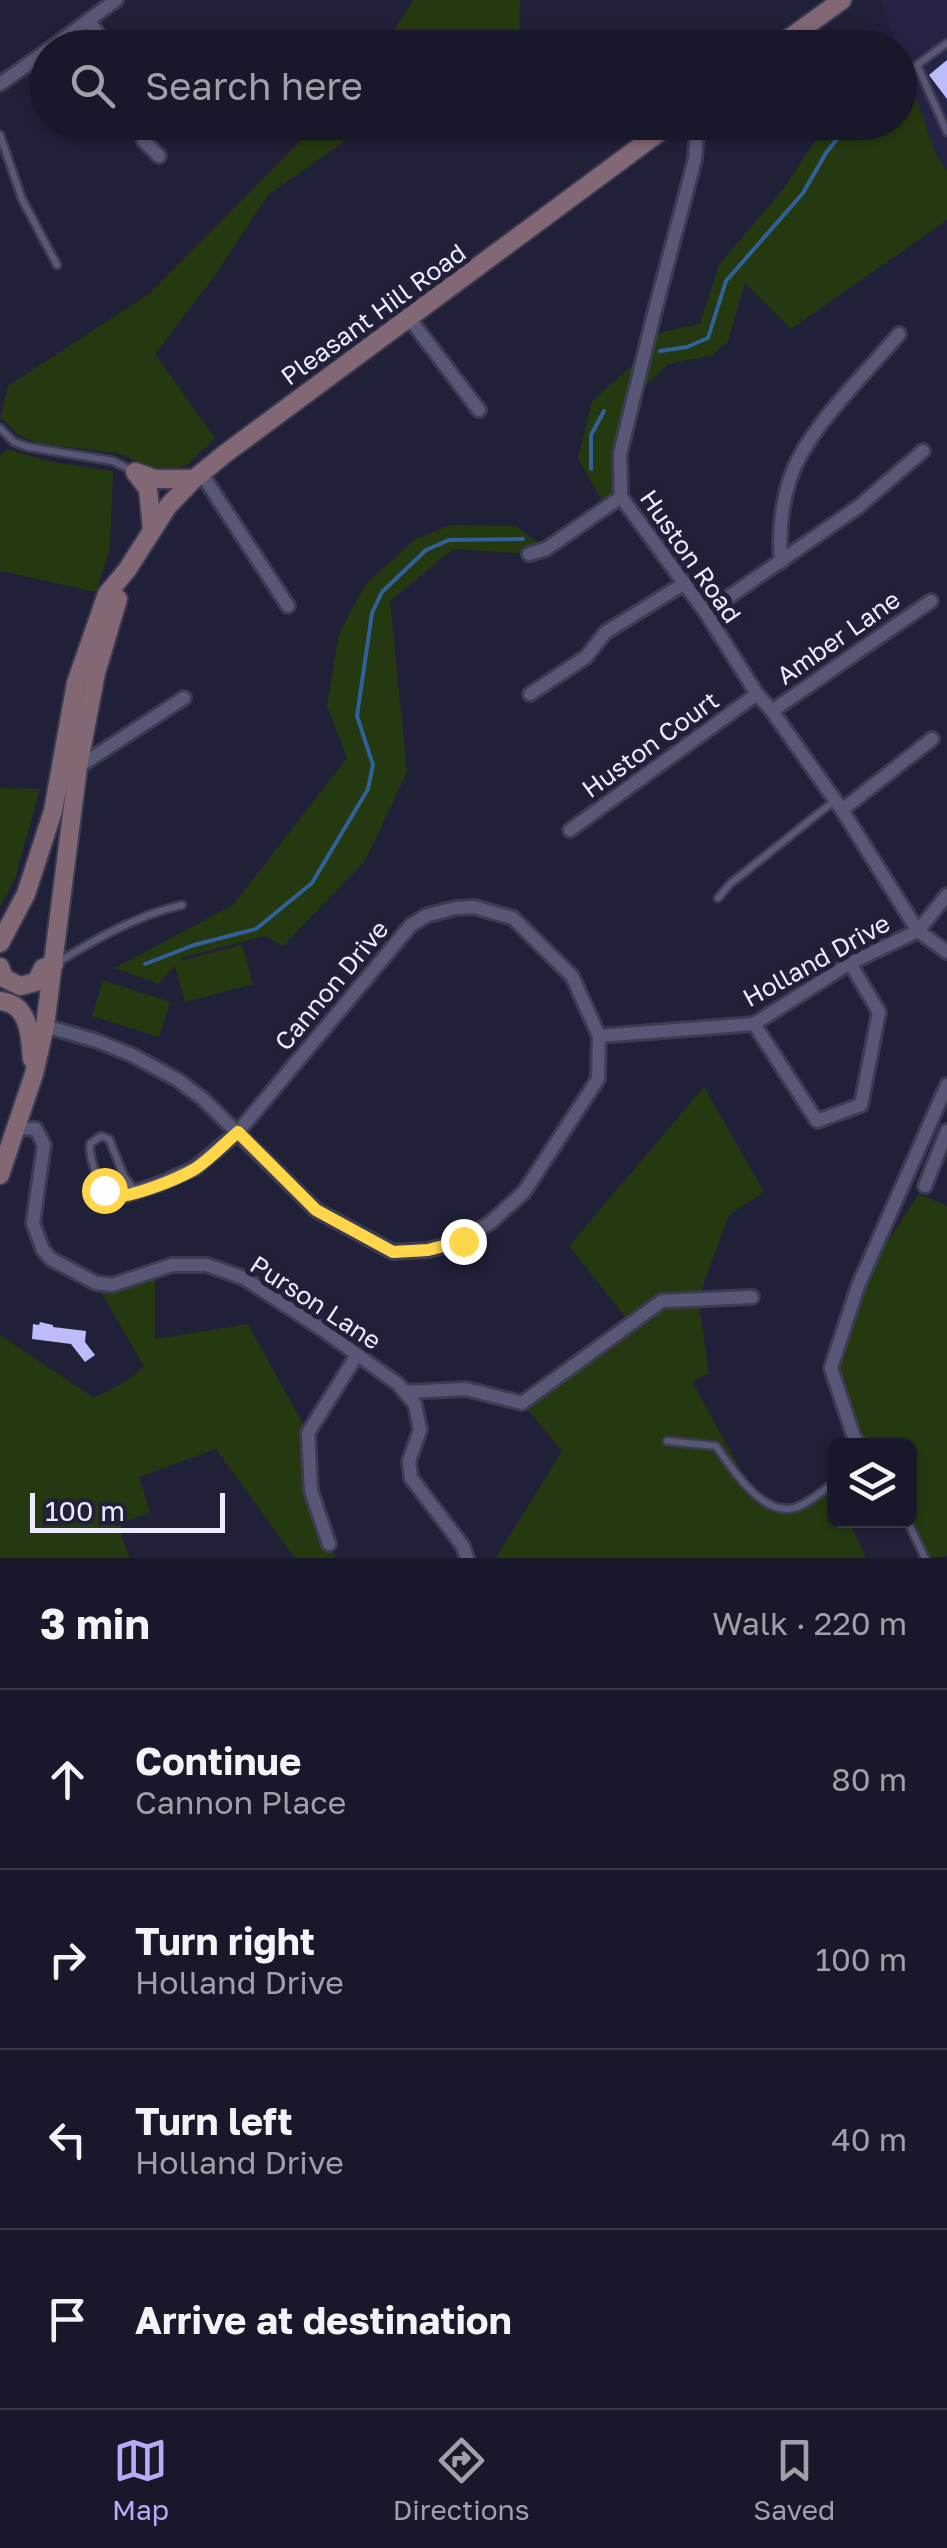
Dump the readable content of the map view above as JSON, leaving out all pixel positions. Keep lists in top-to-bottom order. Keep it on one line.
{"streets":{"main road":["Pleasant Hill Road"],"street":["Huston Road","Amber Lane","Huston Court","Holland Drive","Cannon Drive","Purson Lane"]},"crossings":[["Pleasant Hill Road","Purson Lane"],["Huston Road","Amber Lane"],["Huston Road","Huston Court"],["Huston Road","Holland Drive"],["Holland Drive","Cannon Drive"]],"scale_bar":"100 m","page":{"search":"Search here","scale":"100 m","heading":["3 min","Walk · 220 m"],"list":[["Continue","Cannon Place","80 m"],["Turn right","Holland Drive","100 m"],["Turn left","Holland Drive","40 m"],"Arrive at destination"],"nav":["Map","Directions","Saved"]}}
